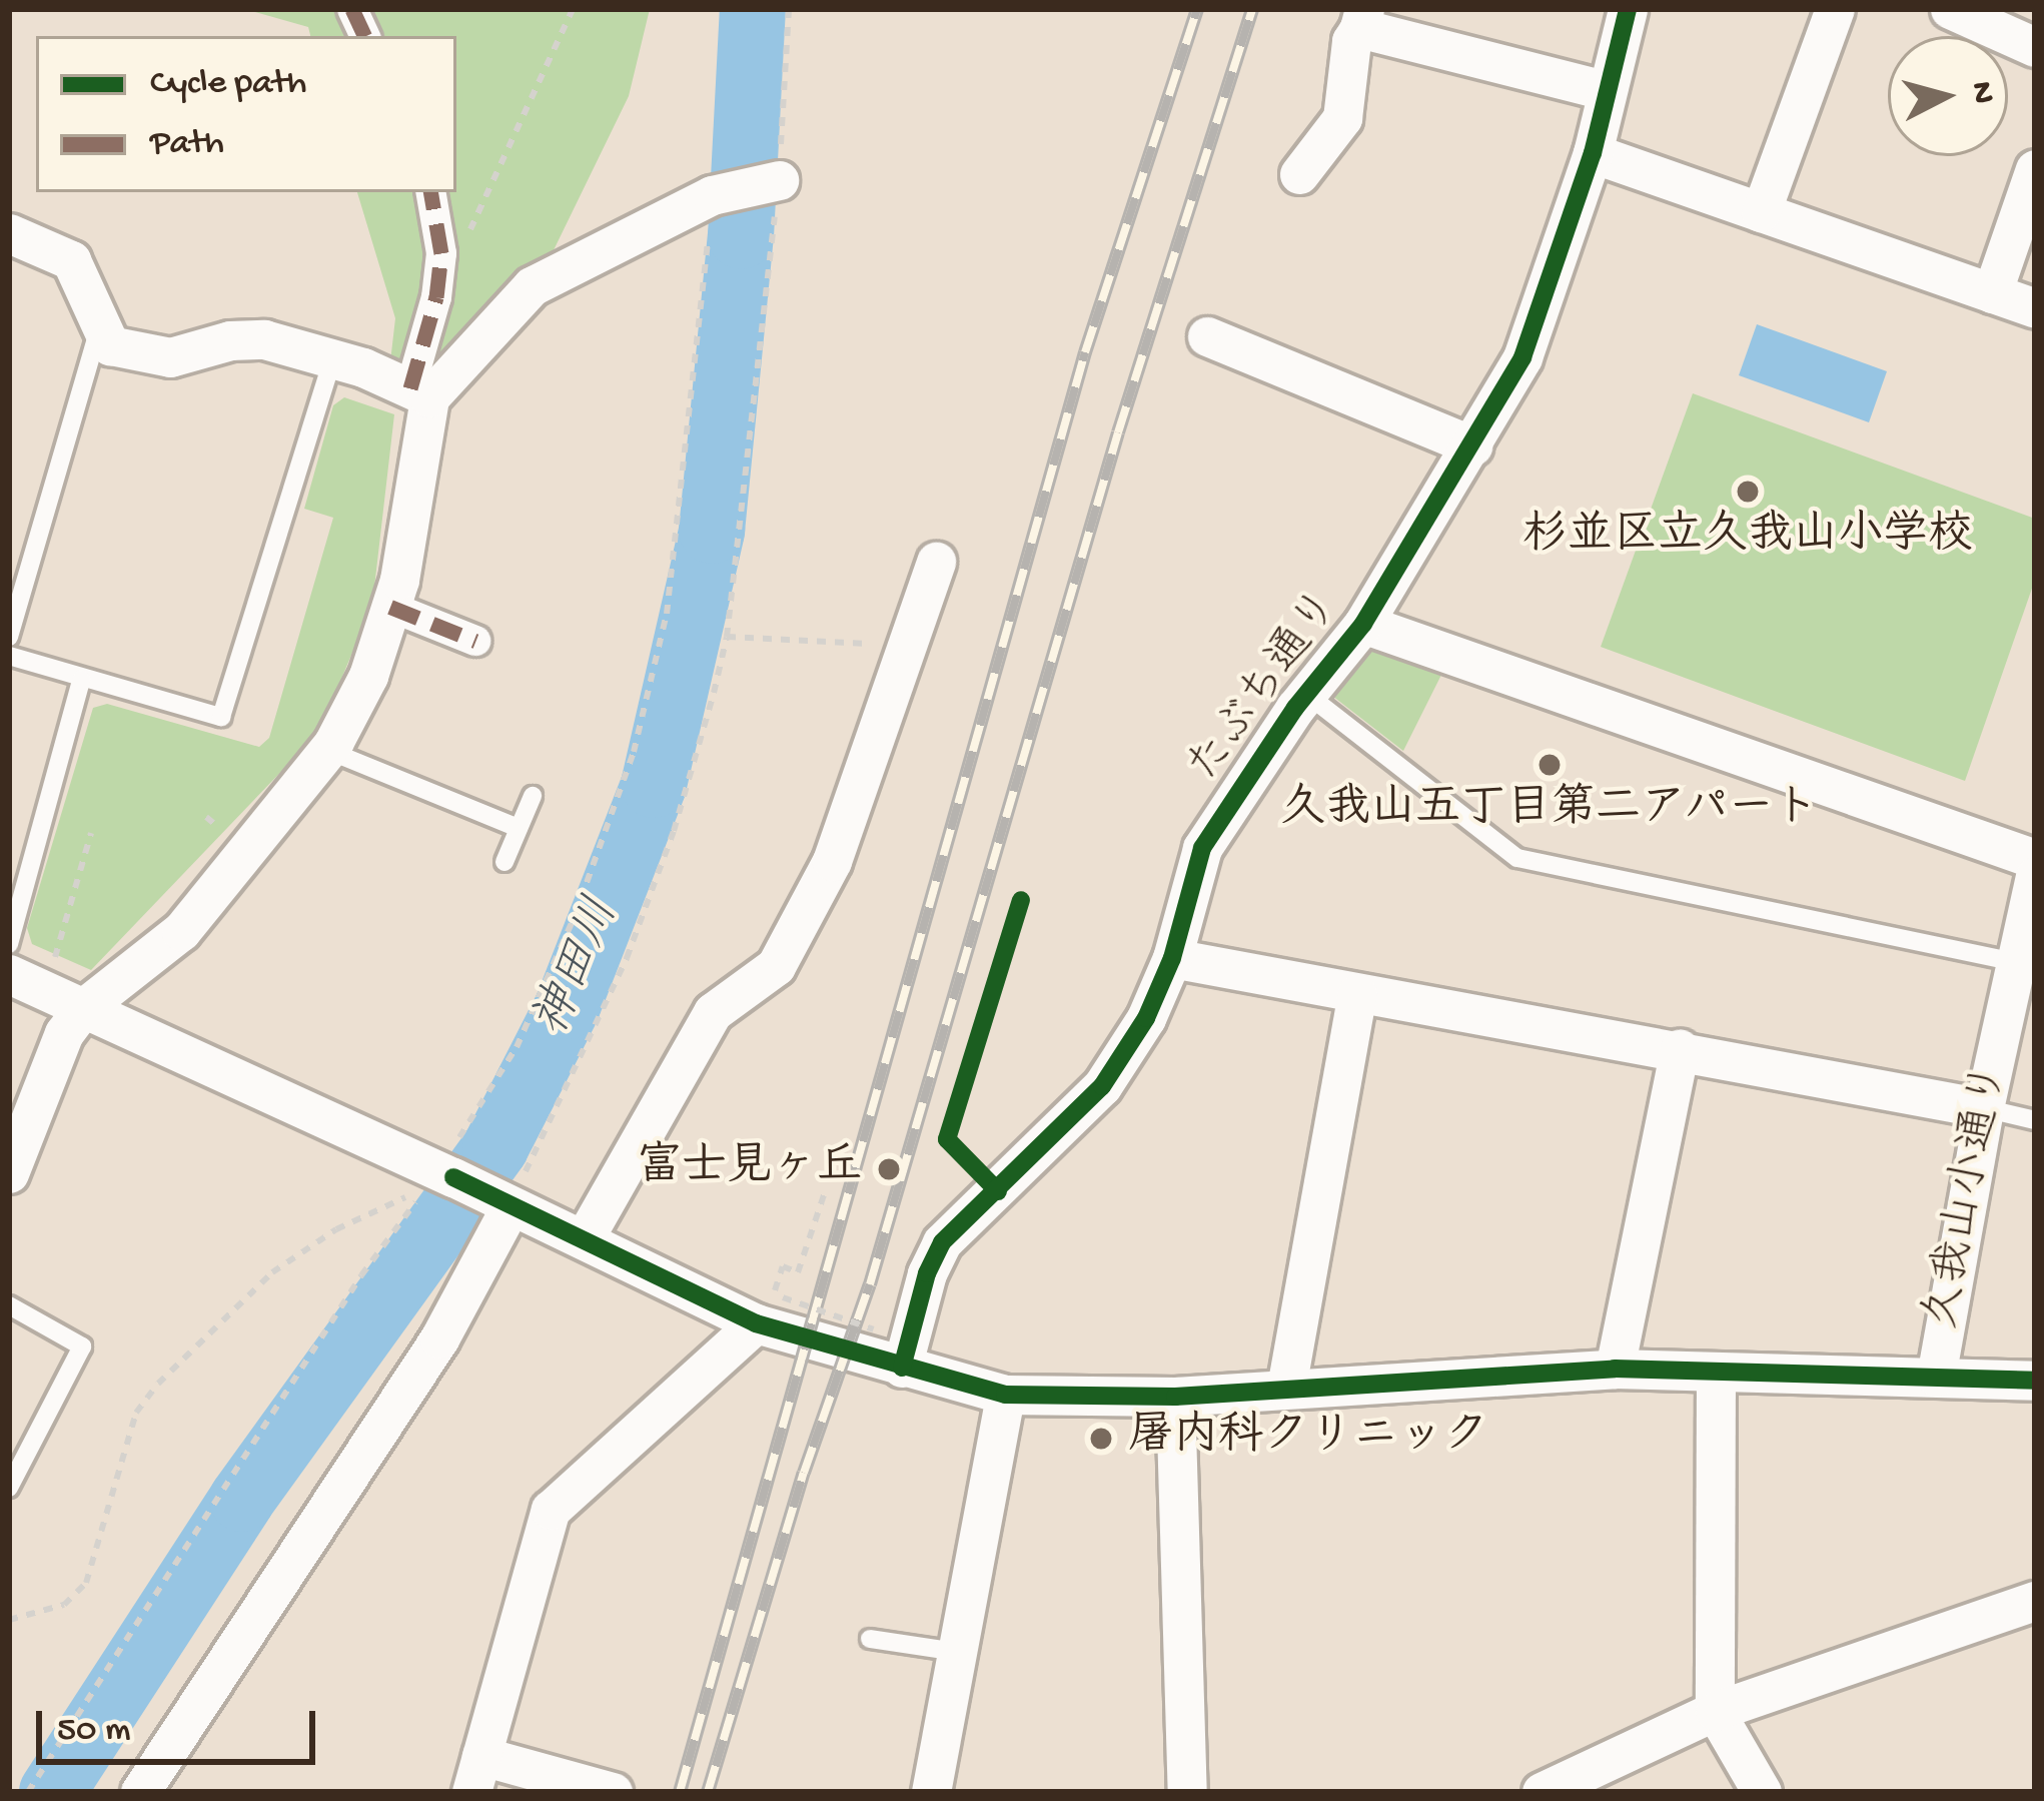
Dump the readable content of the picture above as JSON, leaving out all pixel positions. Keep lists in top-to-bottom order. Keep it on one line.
{"streets":{"street":["たぶち通り","久我山小通り"]},"water":["神田川"],"places":["杉並区立久我山小学校","久我山五丁目第二アパート","富士見ヶ丘","屠内科クリニック"],"legend":["Cycle path","Path"],"scale_bar":"50 m","north":"right"}
